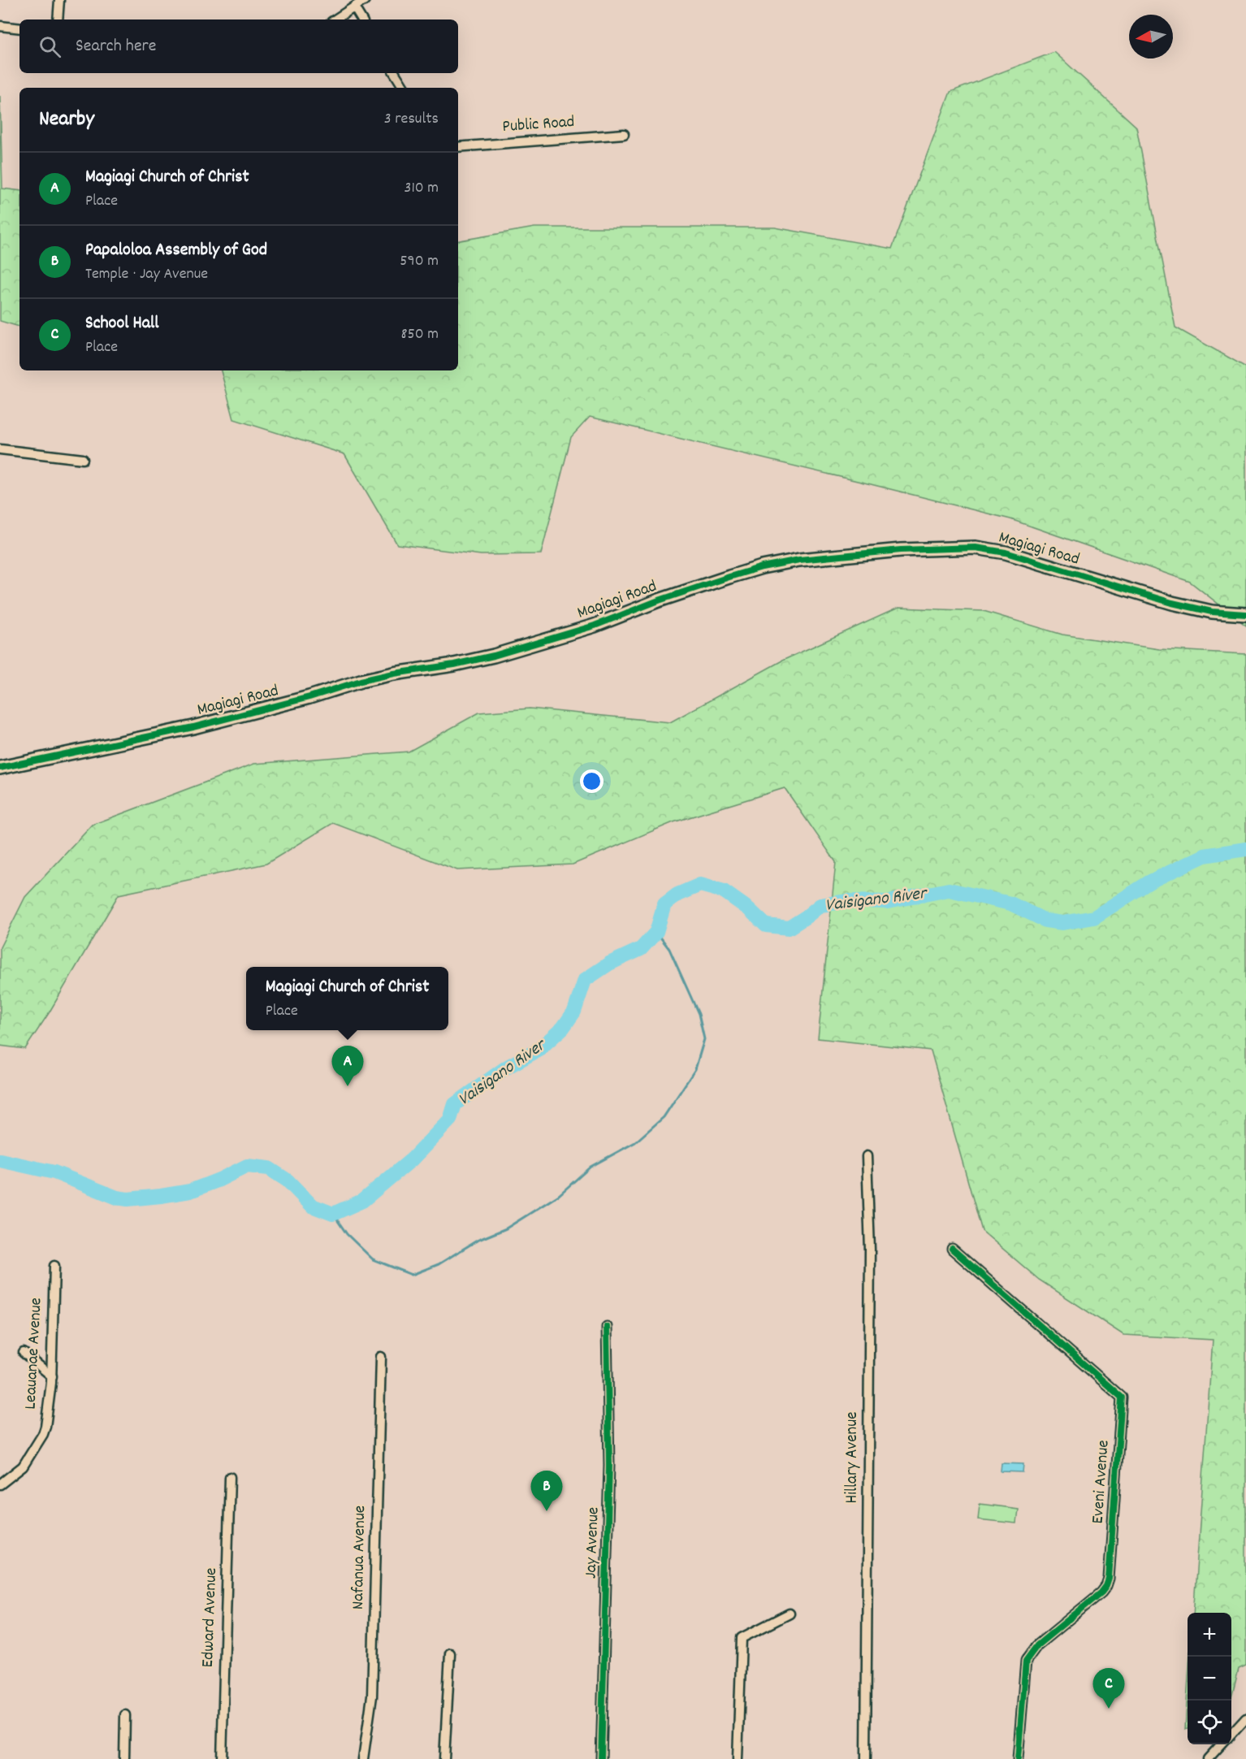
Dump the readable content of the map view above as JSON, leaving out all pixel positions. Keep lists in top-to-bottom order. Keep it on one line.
{"streets":{"street":["Public Road","Magiagi Road","Leauanae Avenue","Hillary Avenue","Eveni Avenue","Jay Avenue","Nafanua Avenue","Edward Avenue"]},"water":["Vaisigano River"],"north":"left","page":{"search":"Search here","heading":["Nearby","3 results"],"list":[{"mark":"A","name":"Magiagi Church of Christ","note":"Place","value":"310 m"},{"mark":"B","name":"Papaloloa Assembly of God","note":"Temple · Jay Avenue","value":"590 m"},{"mark":"C","name":"School Hall","note":"Place","value":"850 m"}],"popup":["Magiagi Church of Christ","Place"],"pins":["A","B","C"],"map_buttons":["+","−"]}}
